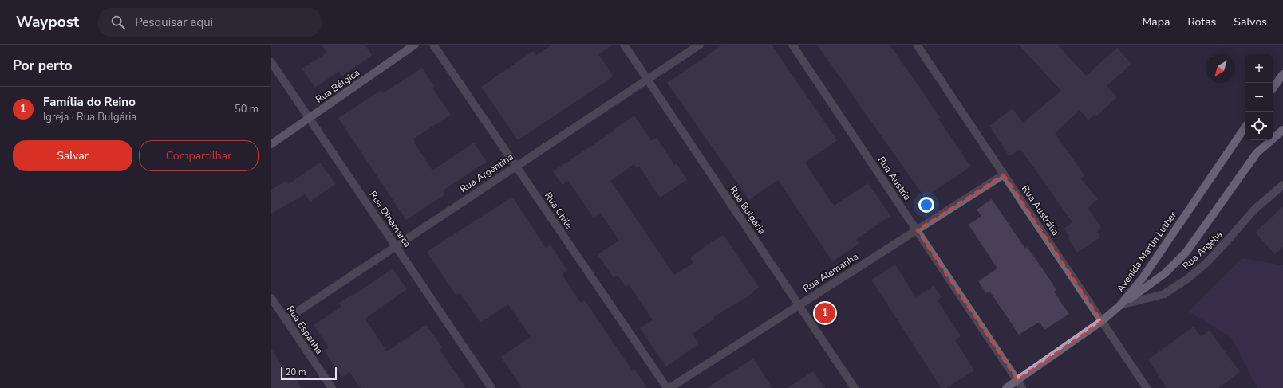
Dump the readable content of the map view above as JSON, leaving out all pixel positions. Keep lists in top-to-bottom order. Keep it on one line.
{"streets":{"main road":["Rua Bélgica","Avenida Martin Luther"],"street":["Rua Argentina","Rua Áustria","Rua Chile","Rua Bulgária","Rua Austrália","Rua Dinamarca","Rua Argélia","Rua Alemanha","Rua Espanha"]},"crossings":[["Rua Bélgica","Rua Dinamarca"],["Rua Argentina","Rua Chile"],["Rua Argentina","Rua Bulgária"],["Rua Argentina","Rua Dinamarca"],["Rua Argentina","Rua Espanha"],["Rua Áustria","Avenida Martin Luther"],["Rua Áustria","Rua Alemanha"],["Rua Chile","Rua Alemanha"],["Rua Bulgária","Rua Alemanha"],["Rua Austrália","Avenida Martin Luther"],["Rua Austrália","Rua Alemanha"],["Rua Argélia","Avenida Martin Luther"]],"scale_bar":"20 m","north":"bottom left","page":{"header":"Waypost","search":"Pesquisar aqui","nav":["Mapa","Rotas","Salvos"],"heading":"Por perto","map_buttons":["+","−"],"list":[{"mark":"1","name":"Família do Reino","note":"Igreja · Rua Bulgária","value":"50 m"}],"buttons":["Salvar","Compartilhar"],"pins":"1","scale":"20 m"}}
